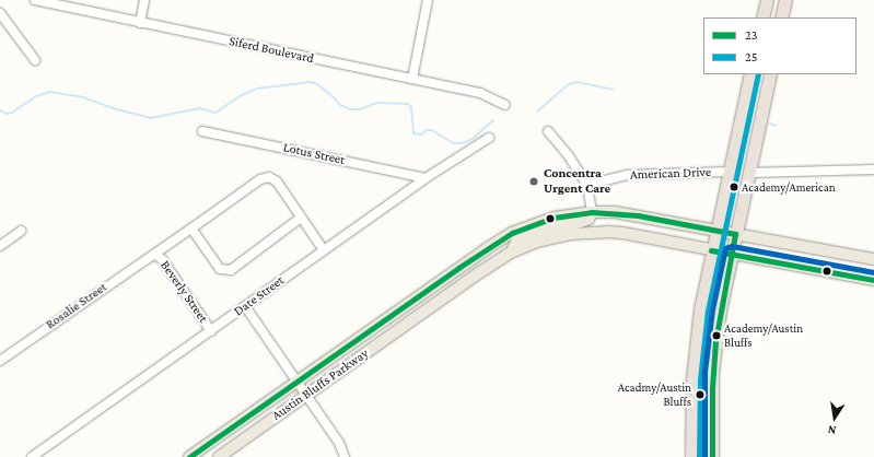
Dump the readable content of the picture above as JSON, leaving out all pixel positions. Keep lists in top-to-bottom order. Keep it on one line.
{"streets":{"main road":["Austin Bluffs Parkway"],"street":["Siferd Boulevard","Lotus Street","American Drive","Beverly Street","Date Street","Rosalie Street"]},"crossings":[["Lotus Street","Date Street"],["Beverly Street","Date Street"],["Beverly Street","Rosalie Street"]],"places":["Concentra Urgent Care","Academy/American","Academy/Austin Bluffs","Acadmy/Austin Bluffs"],"lines":["transit line 25","transit line 23"],"legend":["23","25"],"north":"bottom"}
